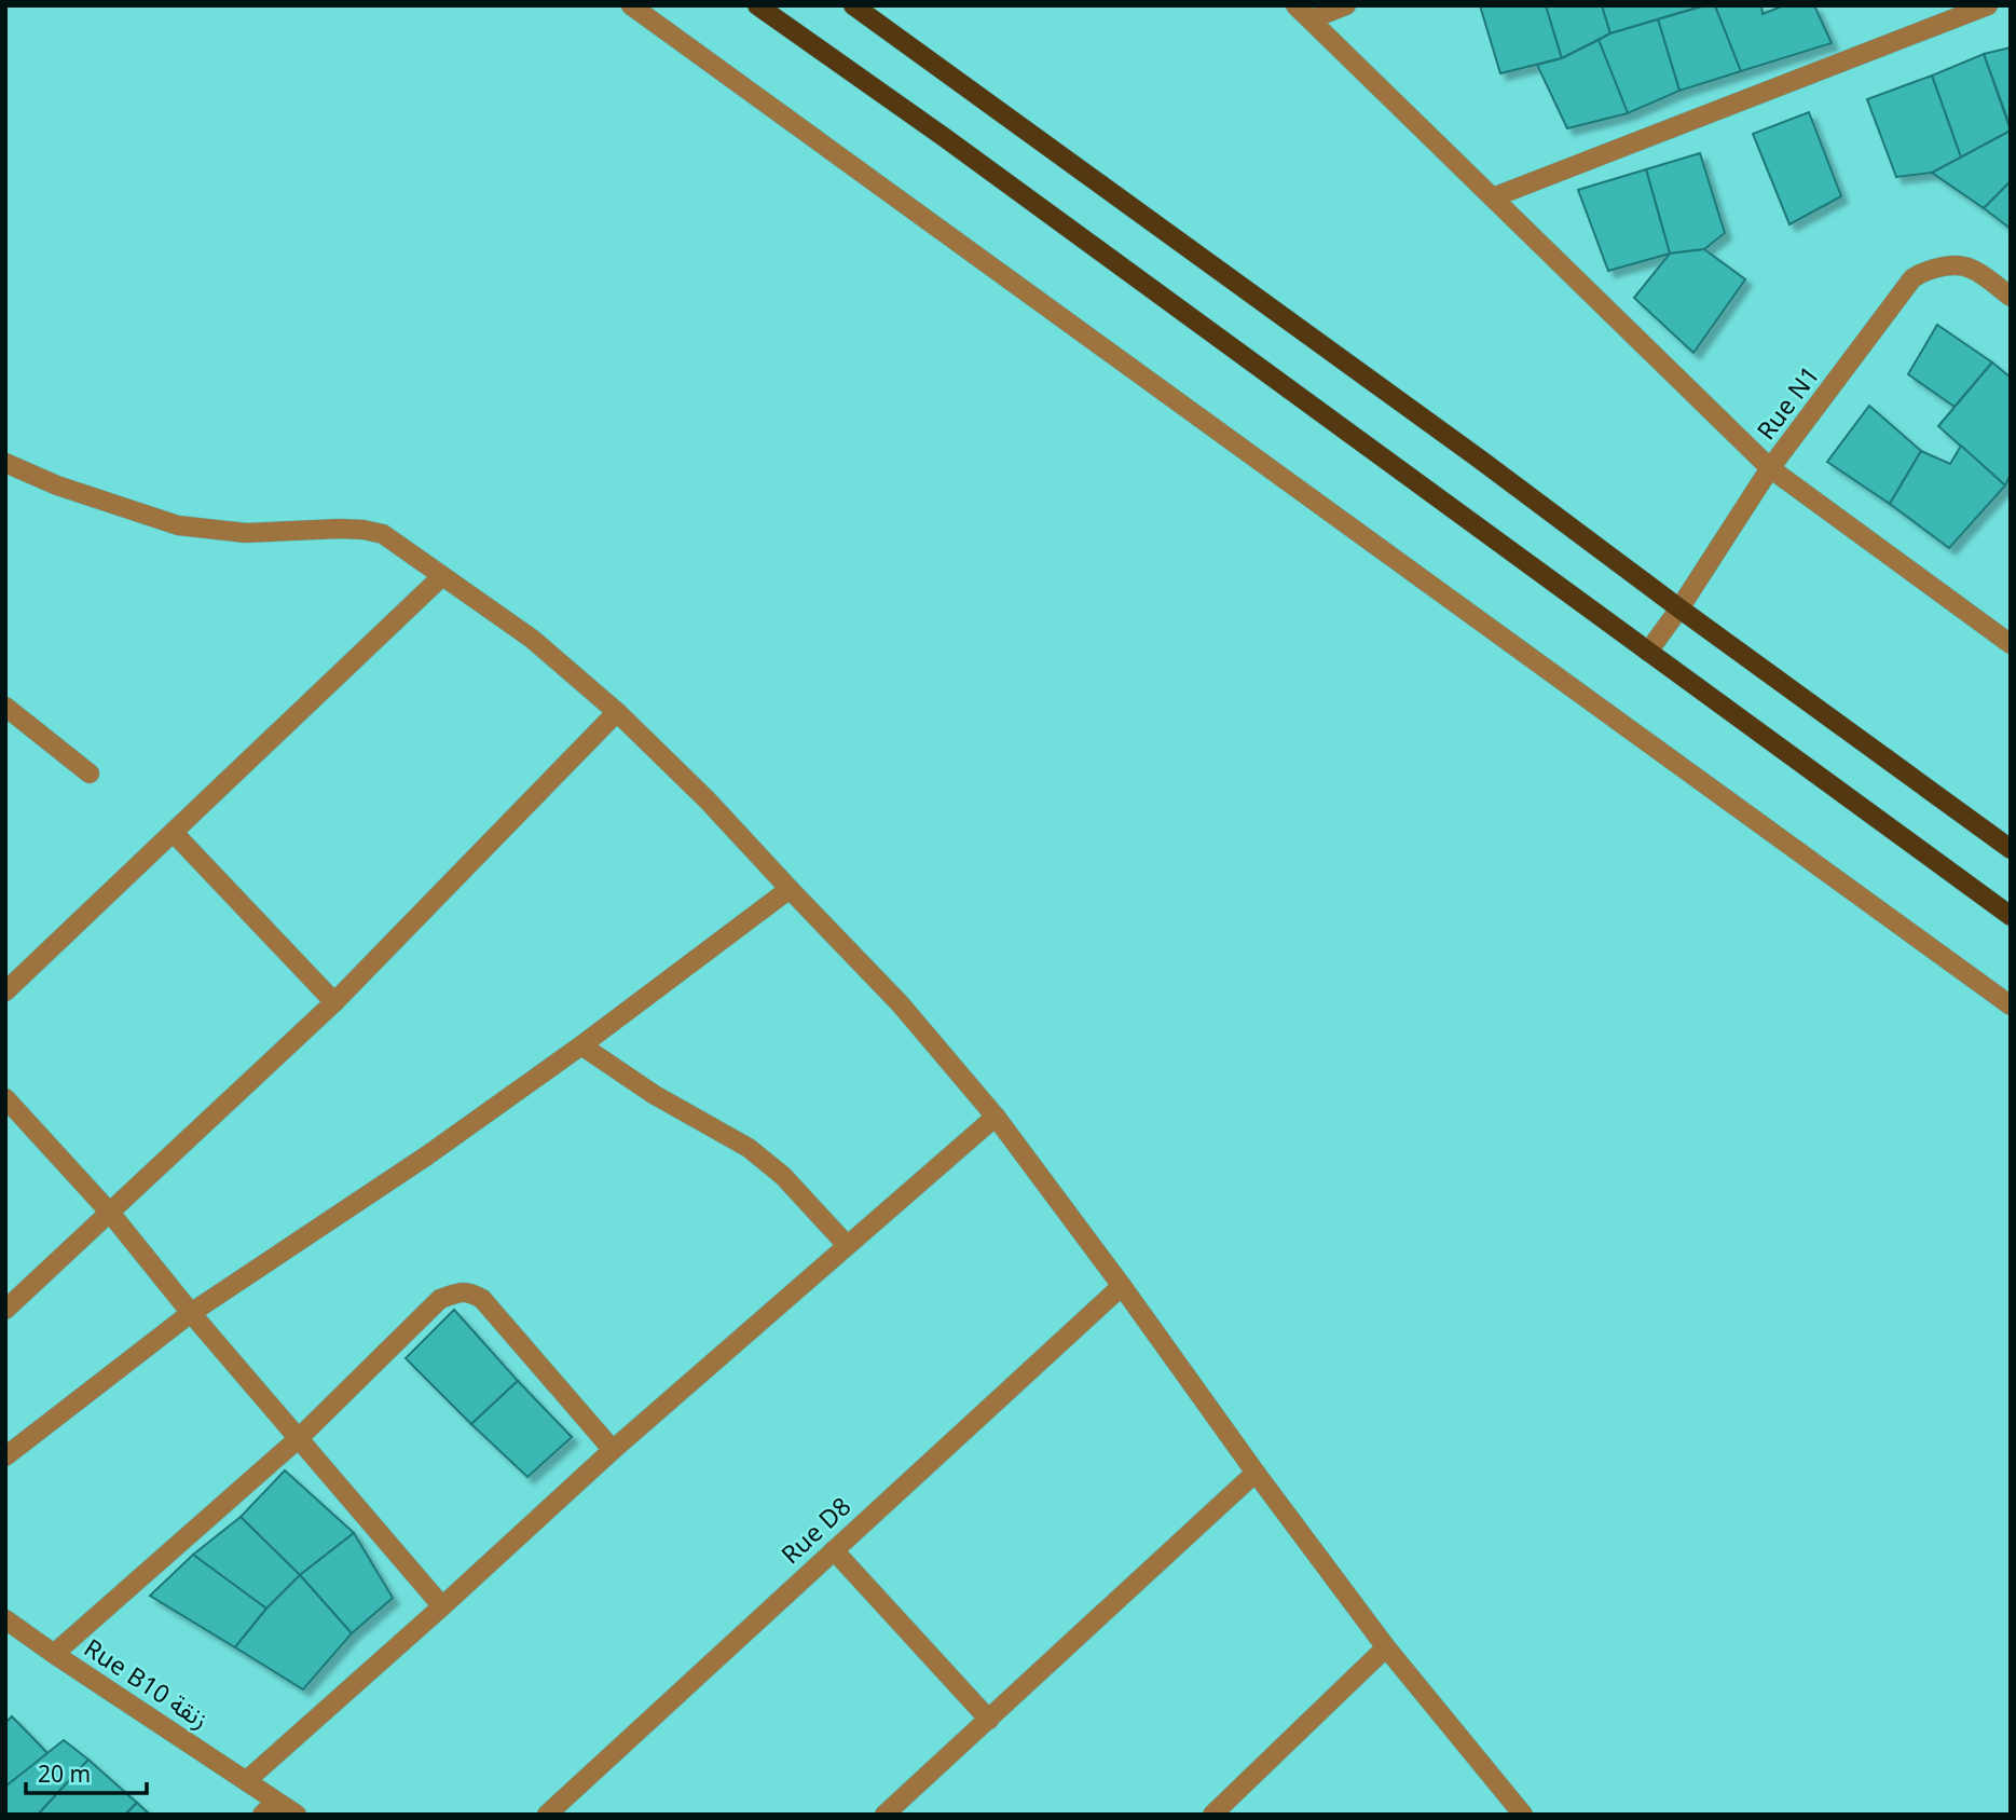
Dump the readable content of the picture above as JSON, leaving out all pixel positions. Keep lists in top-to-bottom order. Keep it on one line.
{"streets":{"street":["Rue N1","Rue D8","Rue B10 زنقة"]},"scale_bar":"20 m"}
